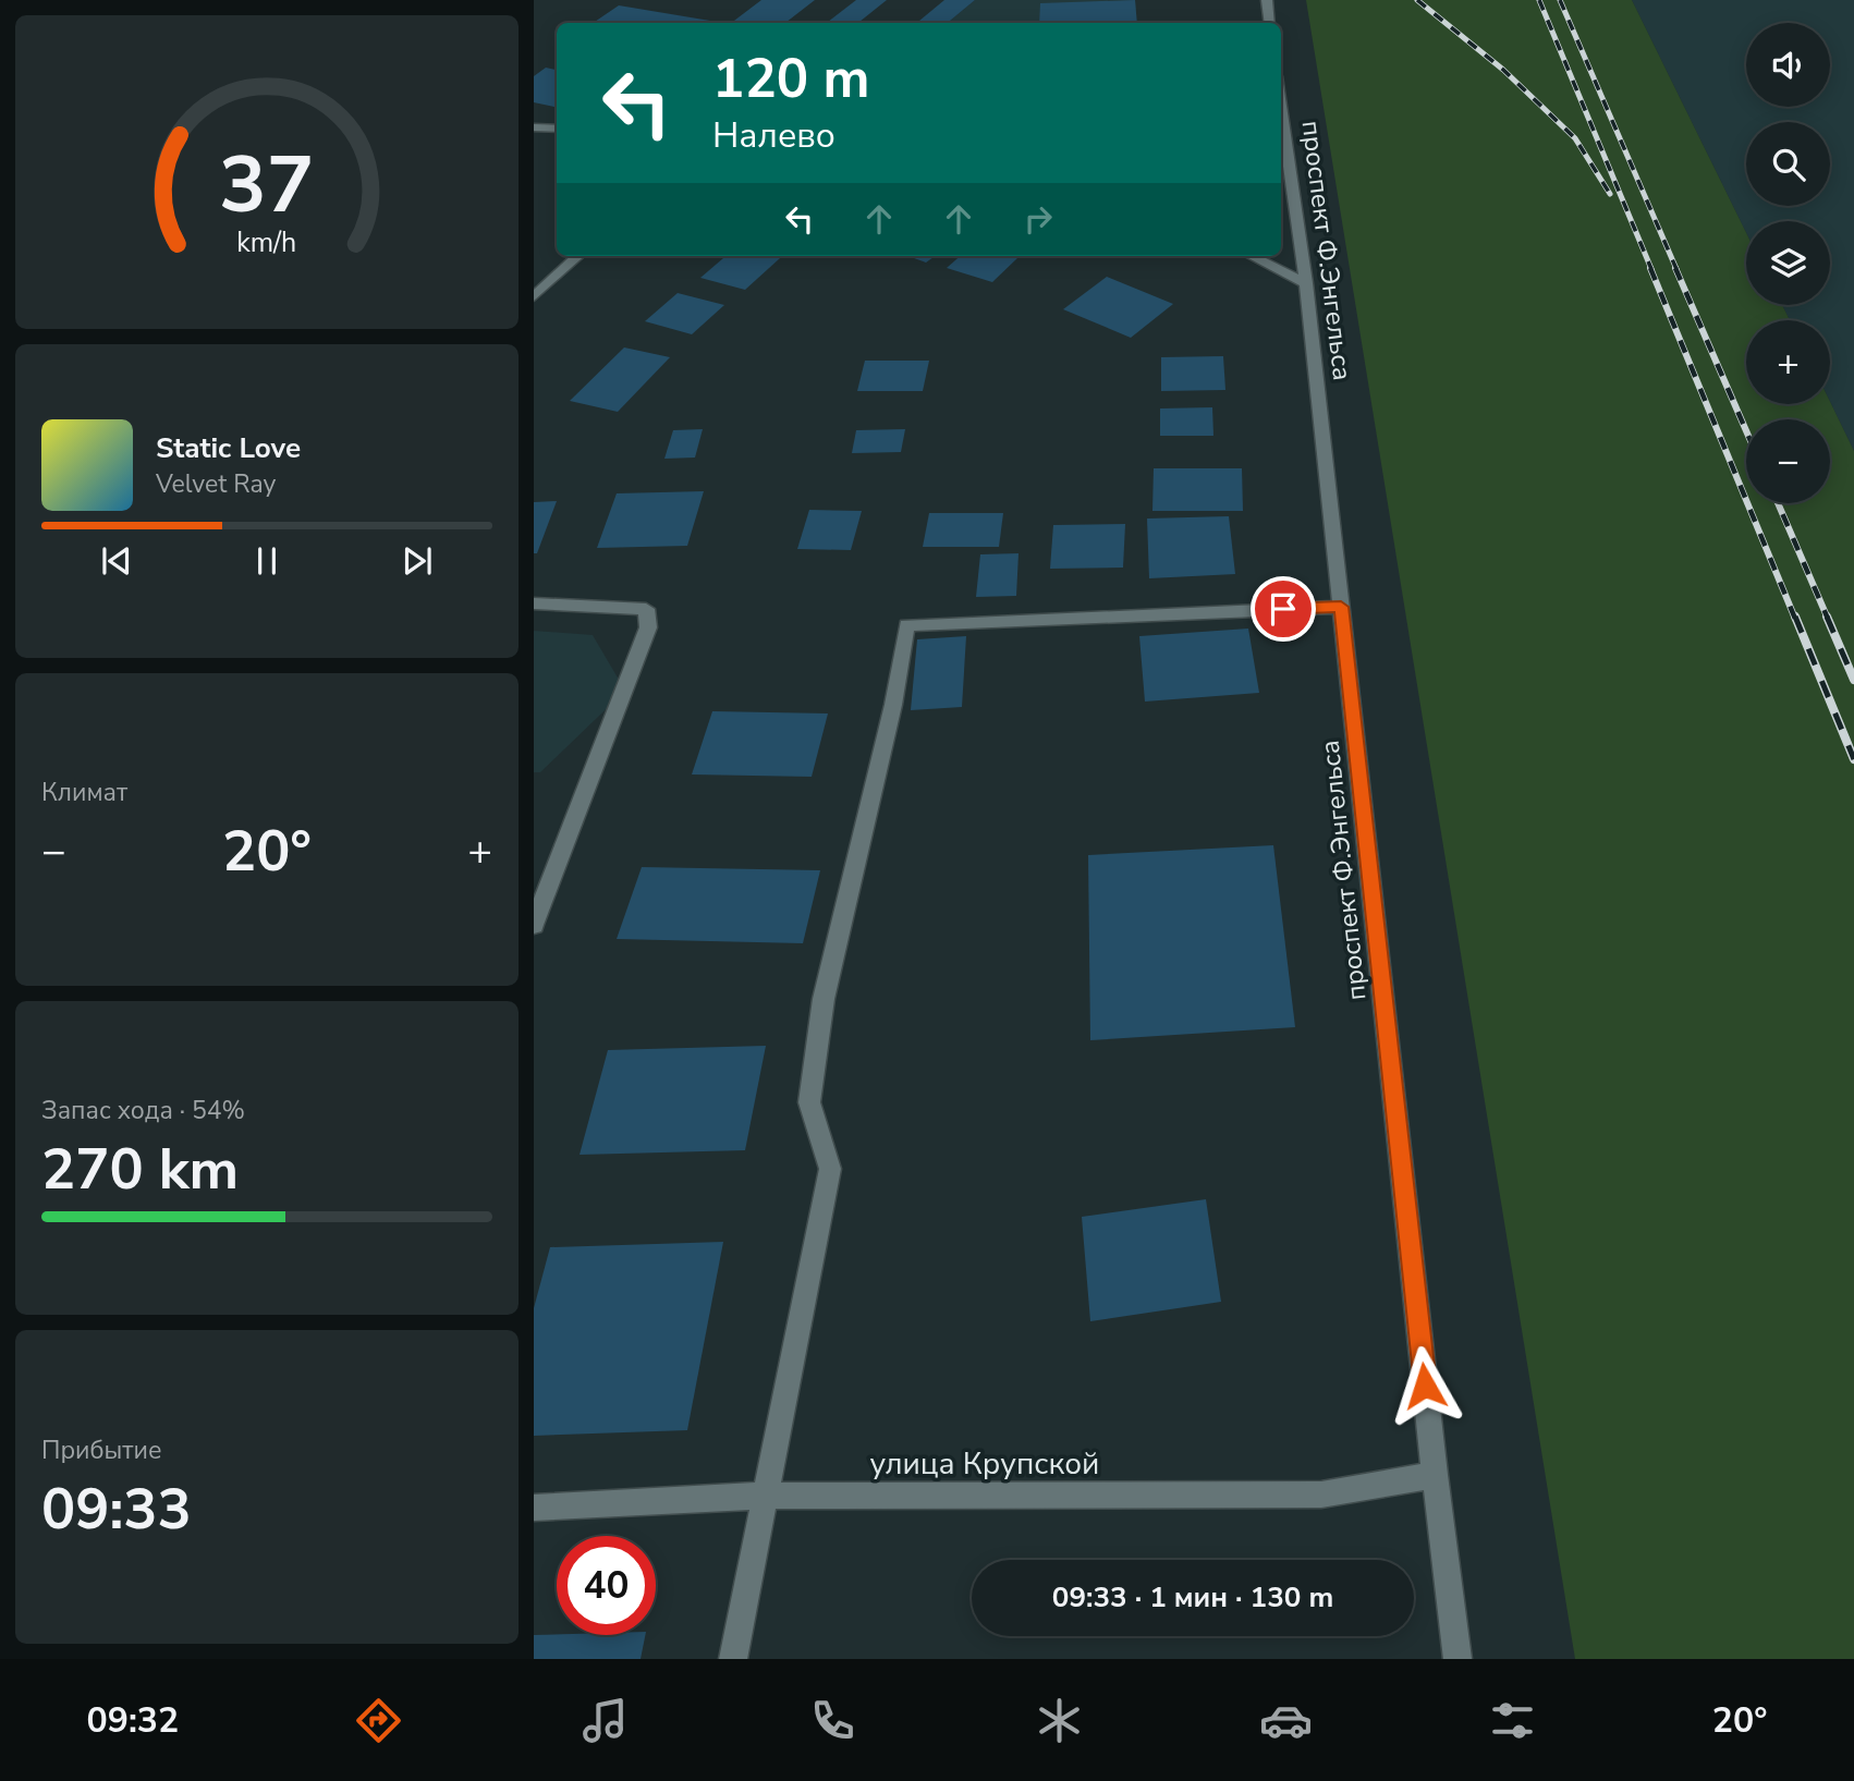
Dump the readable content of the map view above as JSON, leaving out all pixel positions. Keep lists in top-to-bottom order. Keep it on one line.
{"streets":{"street":["проспект Ф.Энгельса","улица Крупской"]},"crossings":[["проспект Ф.Энгельса","улица Крупской"]],"page":{"map_buttons":["+","−"],"turn":["120 m","Налево"],"song":["Static Love","Velvet Ray"],"tile":["Климат",["Запас хода · 54%","270 km"],["Прибытие","09:33"]],"heat":["−","20°","+"],"limit":"40","trip":"09:33 · 1 мин · 130 m","tabs":["09:32","20°"],"gauge":["37","km/h"]}}
